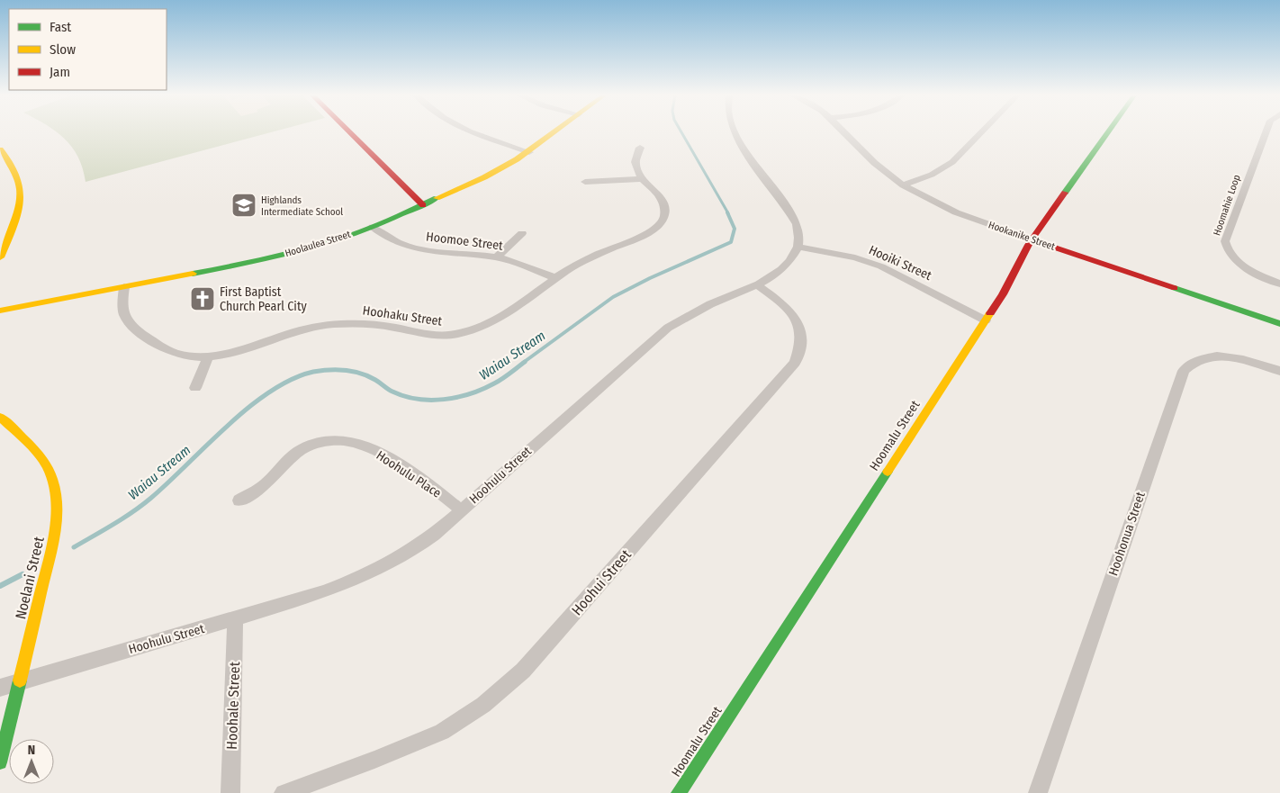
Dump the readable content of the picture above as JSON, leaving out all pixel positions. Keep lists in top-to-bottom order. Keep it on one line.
{"streets":{"street":["Hoomahie Loop","Hookanike Street","Hoomoe Street","Hoolaulea Street","Hooiki Street","Hoohaku Street","Hoomalu Street","Hoohulu Place","Hoohulu Street","Hoohonua Street","Noelani Street","Hoohui Street","Hoohale Street"]},"crossings":[["Hookanike Street","Hoomalu Street"],["Hoomoe Street","Hoolaulea Street"],["Hoomoe Street","Hoohaku Street"],["Hoolaulea Street","Hoohaku Street"],["Hooiki Street","Hoomalu Street"],["Hooiki Street","Hoohulu Street"],["Hoohulu Place","Hoohulu Street"],["Hoohulu Street","Noelani Street"],["Hoohulu Street","Hoohui Street"],["Hoohulu Street","Hoohale Street"]],"water":["Waiau Stream"],"places":{"school or university":["Highlands Intermediate School"],"church":["First Baptist Church Pearl City"]},"legend":["Fast","Slow","Jam"],"north":"top"}
